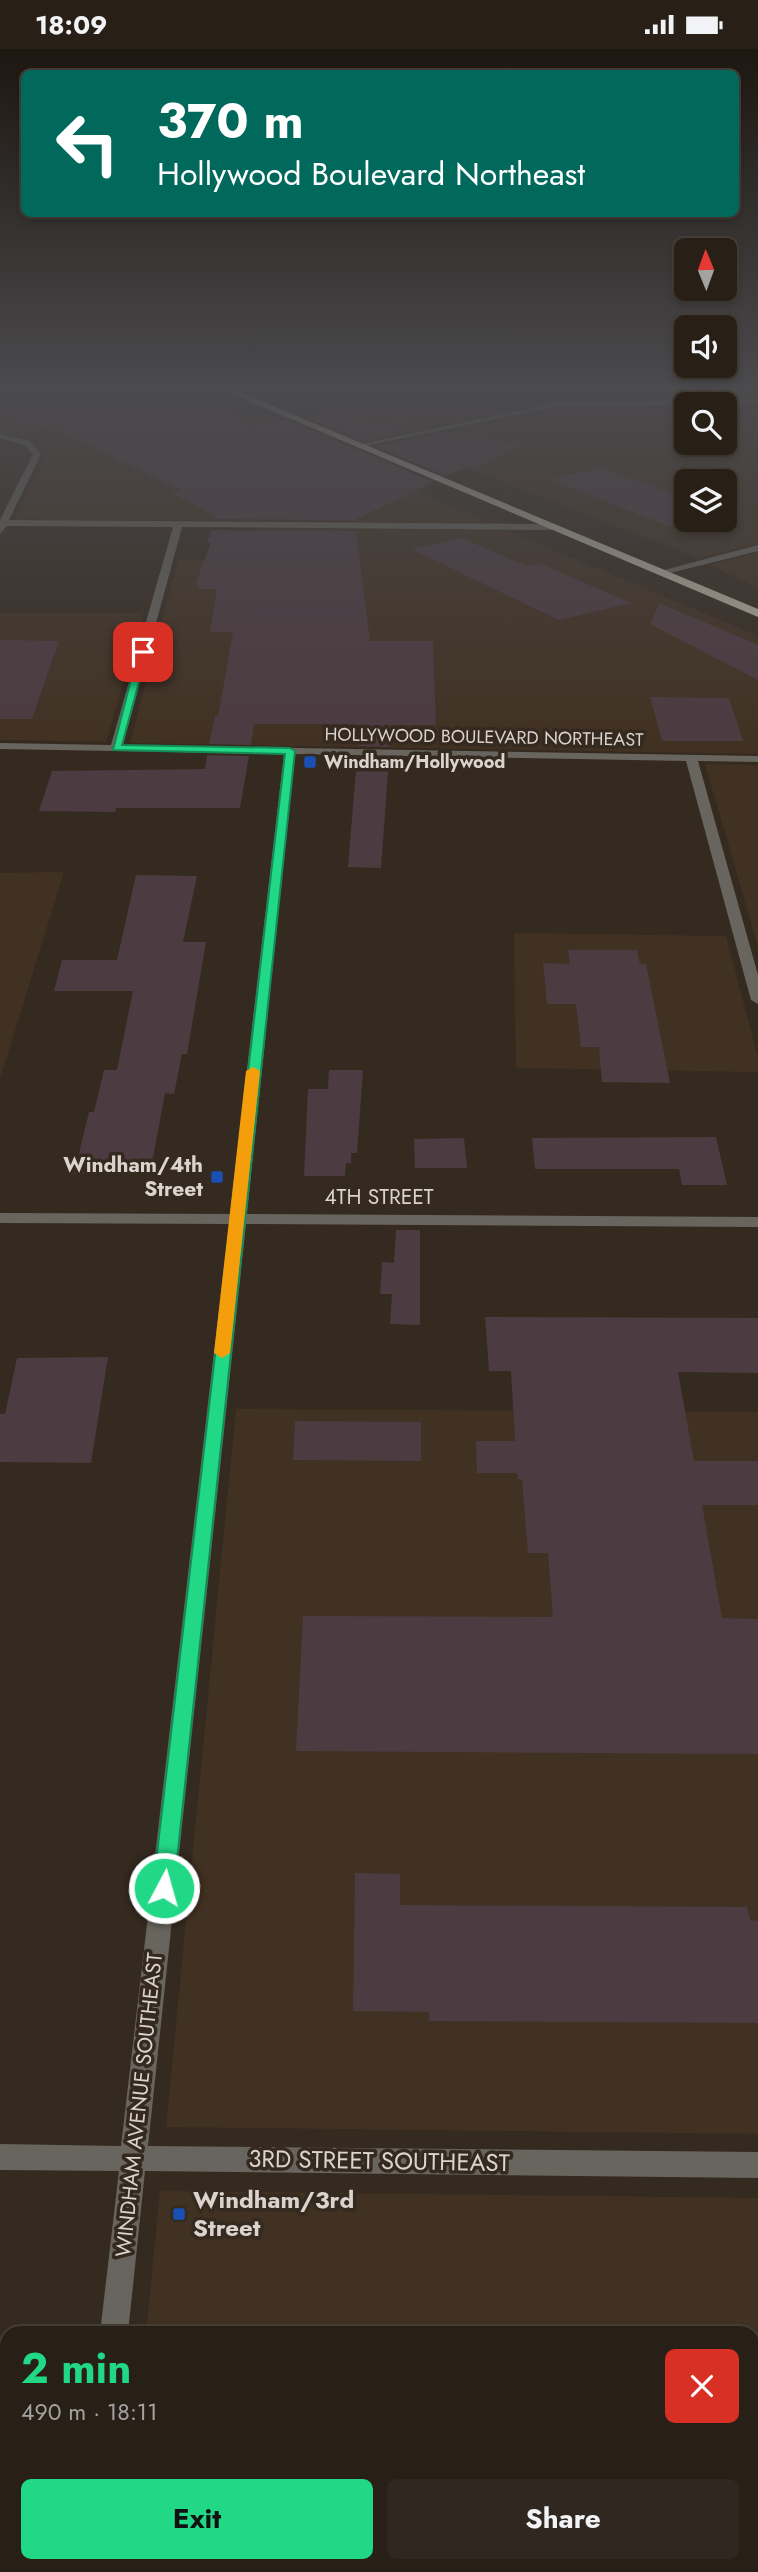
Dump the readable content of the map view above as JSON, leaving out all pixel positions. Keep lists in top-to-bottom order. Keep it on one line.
{"streets":{"street":["HOLLYWOOD BOULEVARD NORTHEAST","4TH STREET","WINDHAM AVENUE SOUTHEAST","3RD STREET SOUTHEAST"]},"crossings":[["HOLLYWOOD BOULEVARD NORTHEAST","WINDHAM AVENUE SOUTHEAST"],["4TH STREET","WINDHAM AVENUE SOUTHEAST"],["WINDHAM AVENUE SOUTHEAST","3RD STREET SOUTHEAST"]],"places":{"transit":["Windham/Hollywood","Windham/4th Street","Windham/3rd Street"]},"north":"top","page":{"status":"18:09","turn":["370 m","Hollywood Boulevard Northeast"],"heading":["2 min","490 m · 18:11"],"buttons":["Exit","Share"]}}
